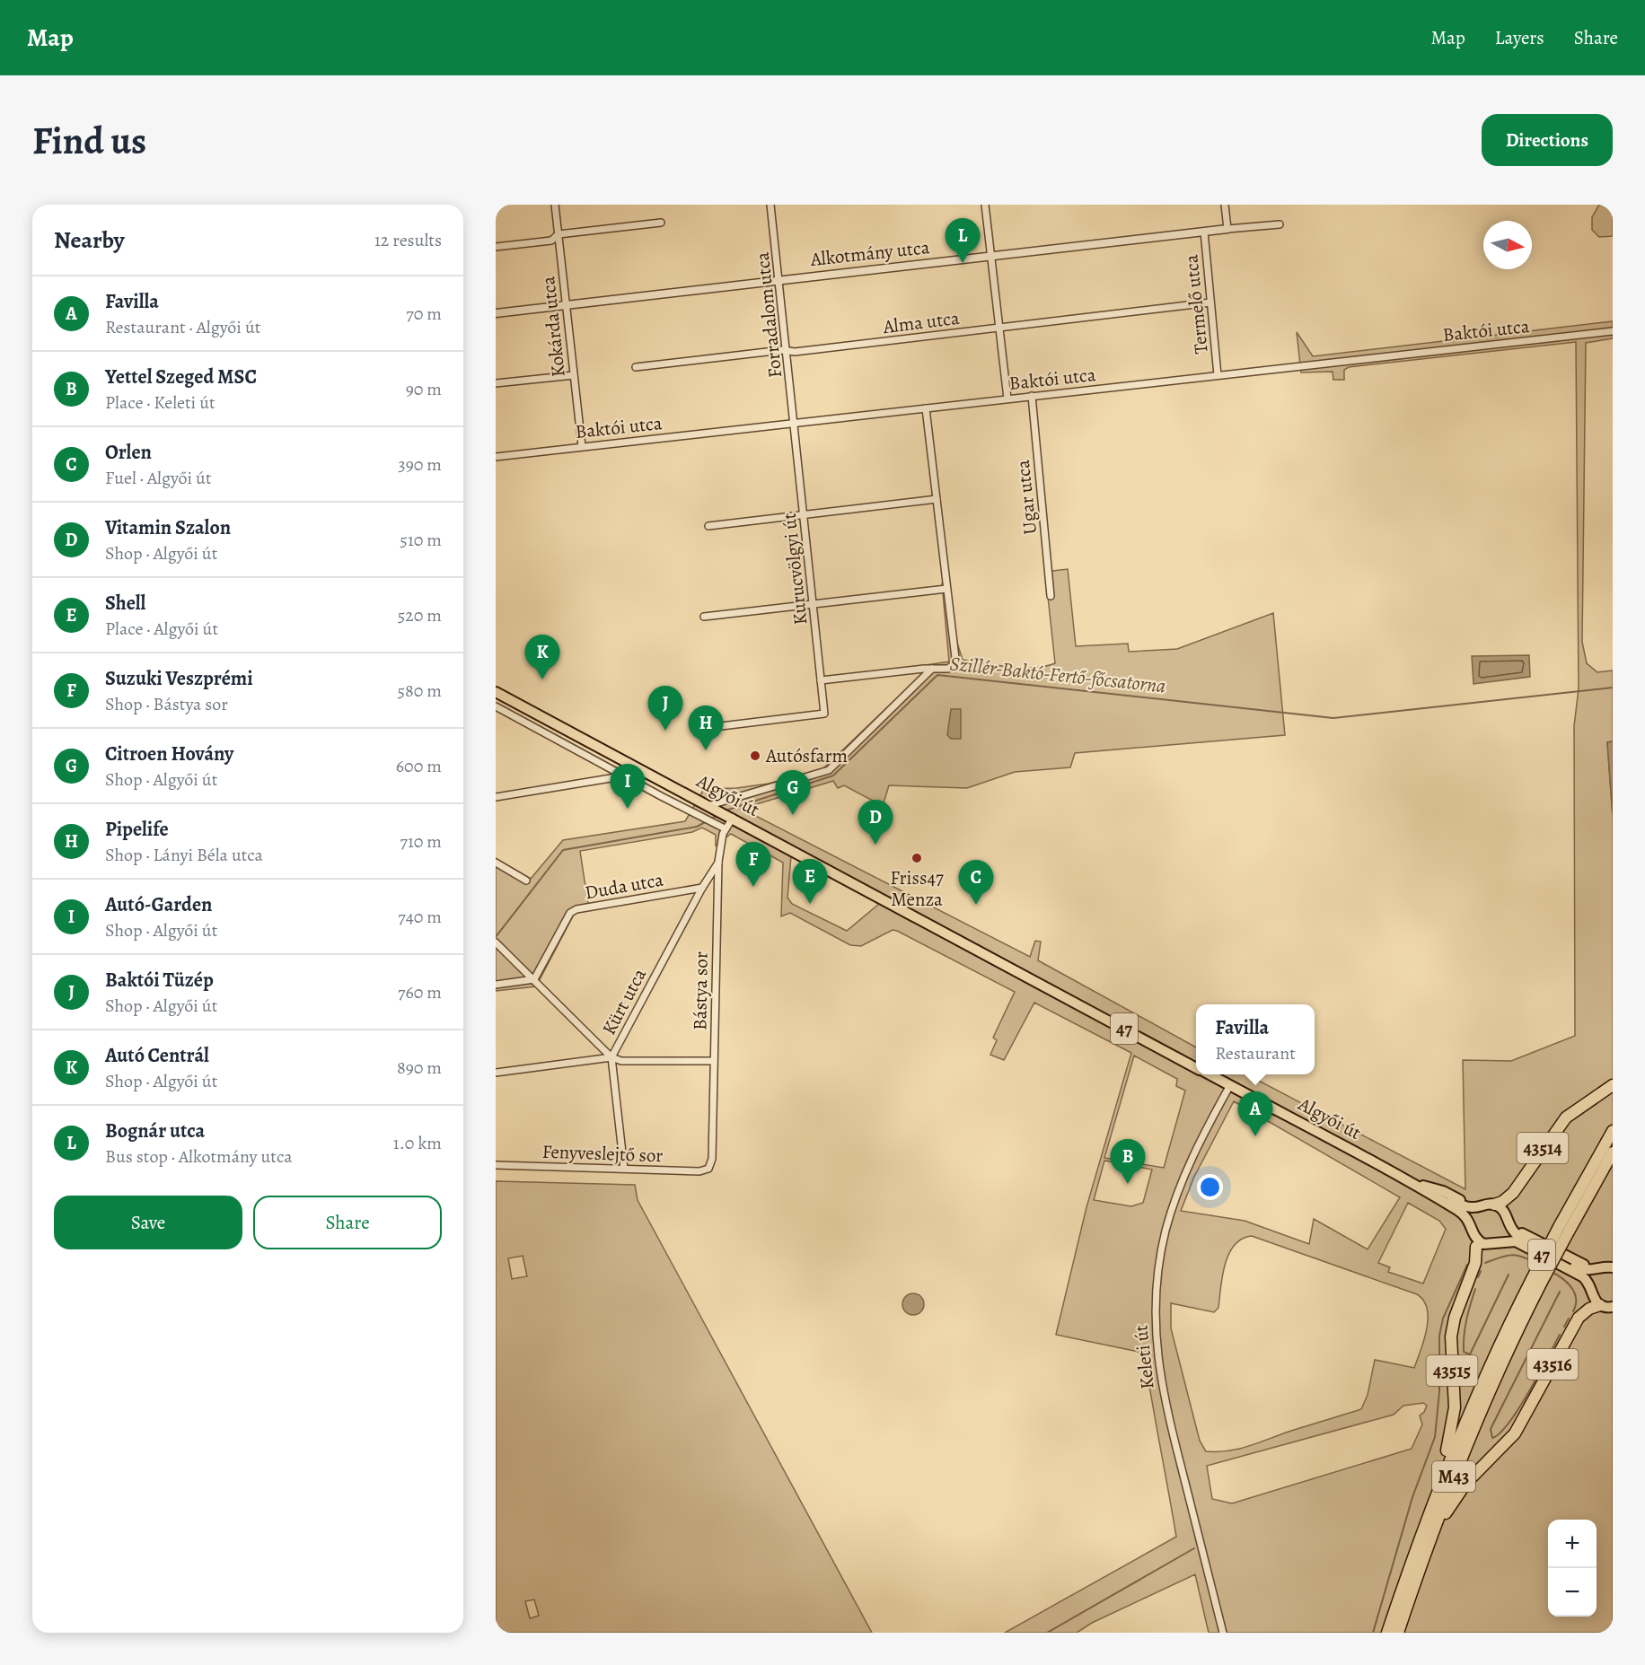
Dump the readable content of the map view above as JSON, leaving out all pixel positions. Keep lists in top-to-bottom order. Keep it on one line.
{"streets":{"highway":["43514","43516","43515","M43"],"main road":["Algyői út","47"],"street":["Alkotmány utca","Termelő utca","Forradalom utca","Alma utca","Kokárda utca","Baktói utca","Ugar utca","Kurucvölgyi út","Duda utca","Bástya sor","Kürt utca","Fenyveslejtő sor","Keleti út"]},"crossings":[["Alkotmány utca","Termelő utca"],["Alkotmány utca","Forradalom utca"],["Alkotmány utca","Kokárda utca"],["Termelő utca","Alma utca"],["Termelő utca","Baktói utca"],["Forradalom utca","Alma utca"],["Forradalom utca","Baktói utca"],["Forradalom utca","Kurucvölgyi út"],["Kokárda utca","Baktói utca"],["Baktói utca","Ugar utca"],["Baktói utca","Kurucvölgyi út"],["Algyői út","Bástya sor"],["Algyői út","47"],["Algyői út","Keleti út"],["Duda utca","Bástya sor"],["Duda utca","Kürt utca"],["Bástya sor","Kürt utca"],["Bástya sor","Fenyveslejtő sor"],["Kürt utca","Fenyveslejtő sor"],["47","43514"],["47","43516"],["47","43515"],["43516","M43"],["43515","M43"]],"water":["Szillér-Baktó-Fertő-főcsatorna"],"places":["Autósfarm","Friss47 Menza"],"north":"right","page":{"header":"Map","nav":["Map","Layers","Share"],"buttons":["Directions",["Save","Share"]],"title":"Find us","heading":["Nearby","12 results"],"pins":["L","K","J","H","I","G","D","F","E","C","A","B"],"list":[{"mark":"A","name":"Favilla","note":"Restaurant · Algyői út","value":"70 m"},{"mark":"B","name":"Yettel Szeged MSC","note":"Place · Keleti út","value":"90 m"},{"mark":"C","name":"Orlen","note":"Fuel · Algyői út","value":"390 m"},{"mark":"D","name":"Vitamin Szalon","note":"Shop · Algyői út","value":"510 m"},{"mark":"E","name":"Shell","note":"Place · Algyői út","value":"520 m"},{"mark":"F","name":"Suzuki Veszprémi","note":"Shop · Bástya sor","value":"580 m"},{"mark":"G","name":"Citroen Hovány","note":"Shop · Algyői út","value":"600 m"},{"mark":"H","name":"Pipelife","note":"Shop · Lányi Béla utca","value":"710 m"},{"mark":"I","name":"Autó-Garden","note":"Shop · Algyői út","value":"740 m"},{"mark":"J","name":"Baktói Tüzép","note":"Shop · Algyői út","value":"760 m"},{"mark":"K","name":"Autó Centrál","note":"Shop · Algyői út","value":"890 m"},{"mark":"L","name":"Bognár utca","note":"Bus stop · Alkotmány utca","value":"1.0 km"}],"popup":["Favilla","Restaurant"],"map_buttons":["+","−"]}}
